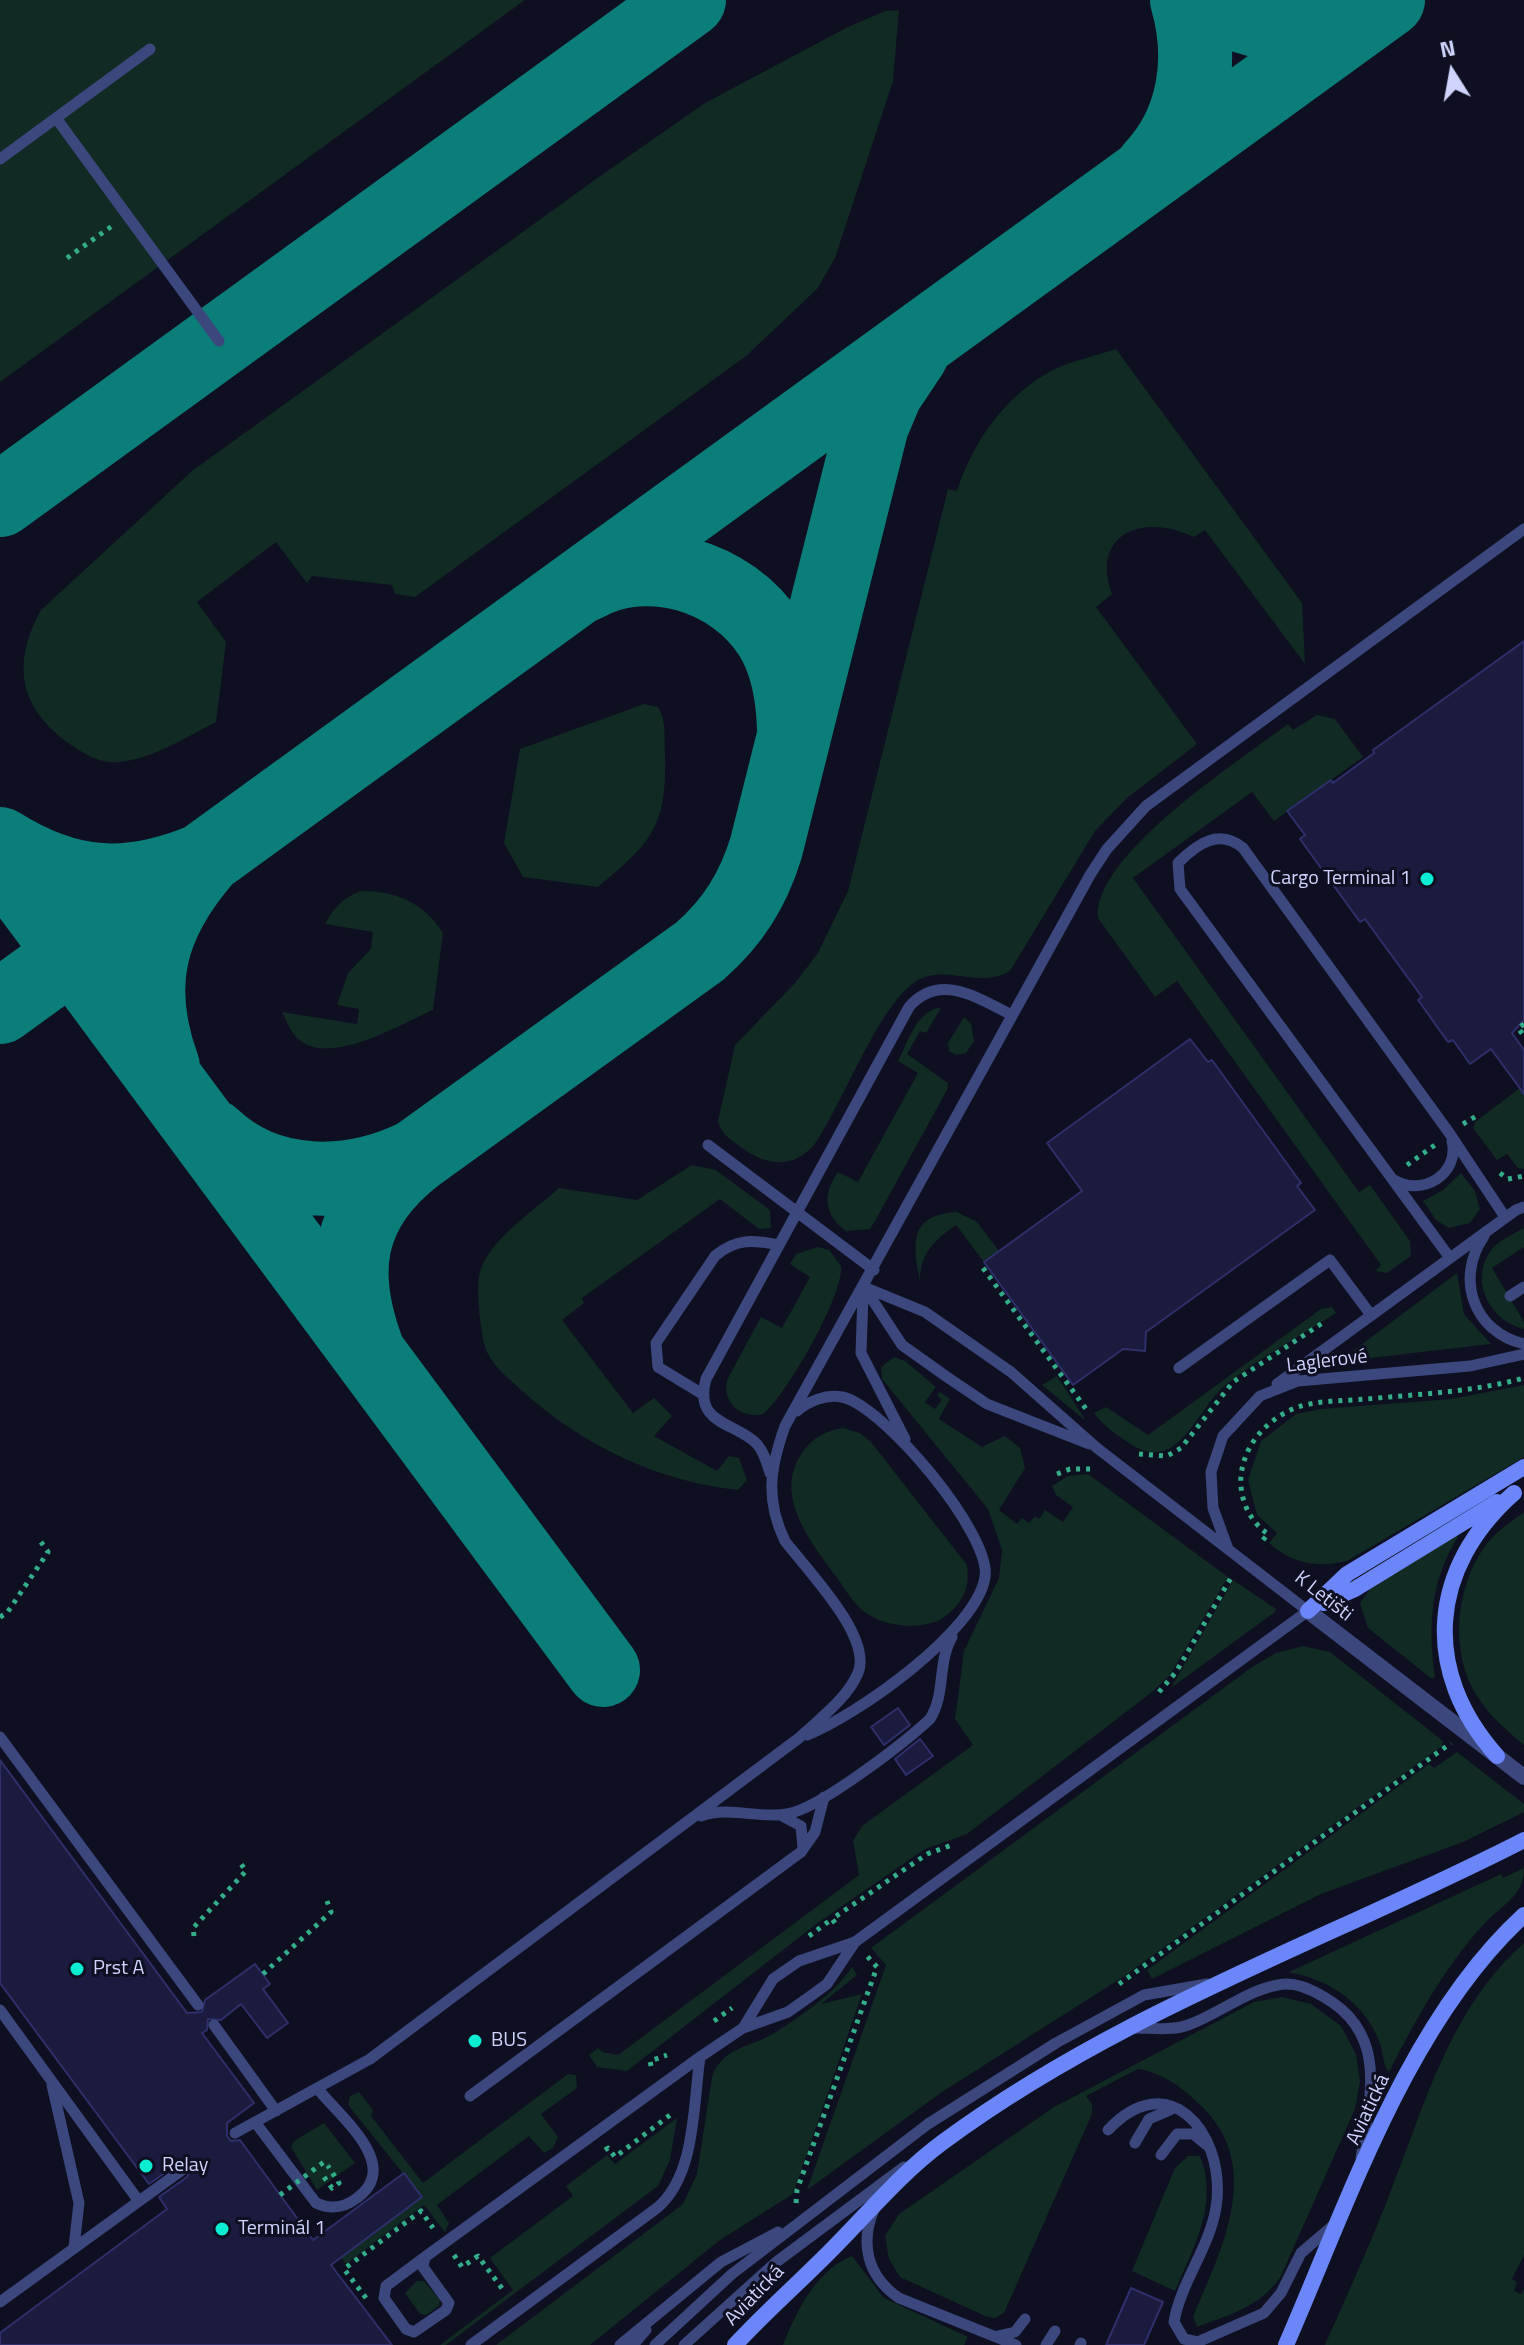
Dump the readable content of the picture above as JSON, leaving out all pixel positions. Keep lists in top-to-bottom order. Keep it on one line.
{"streets":{"main road":["Aviatická"],"street":["K Letišti"],"lane":["Laglerové"]},"crossings":[["Laglerové","K Letišti"]],"places":["Cargo Terminal 1","Prst A","BUS","Relay","Terminál 1"],"north":"top"}
